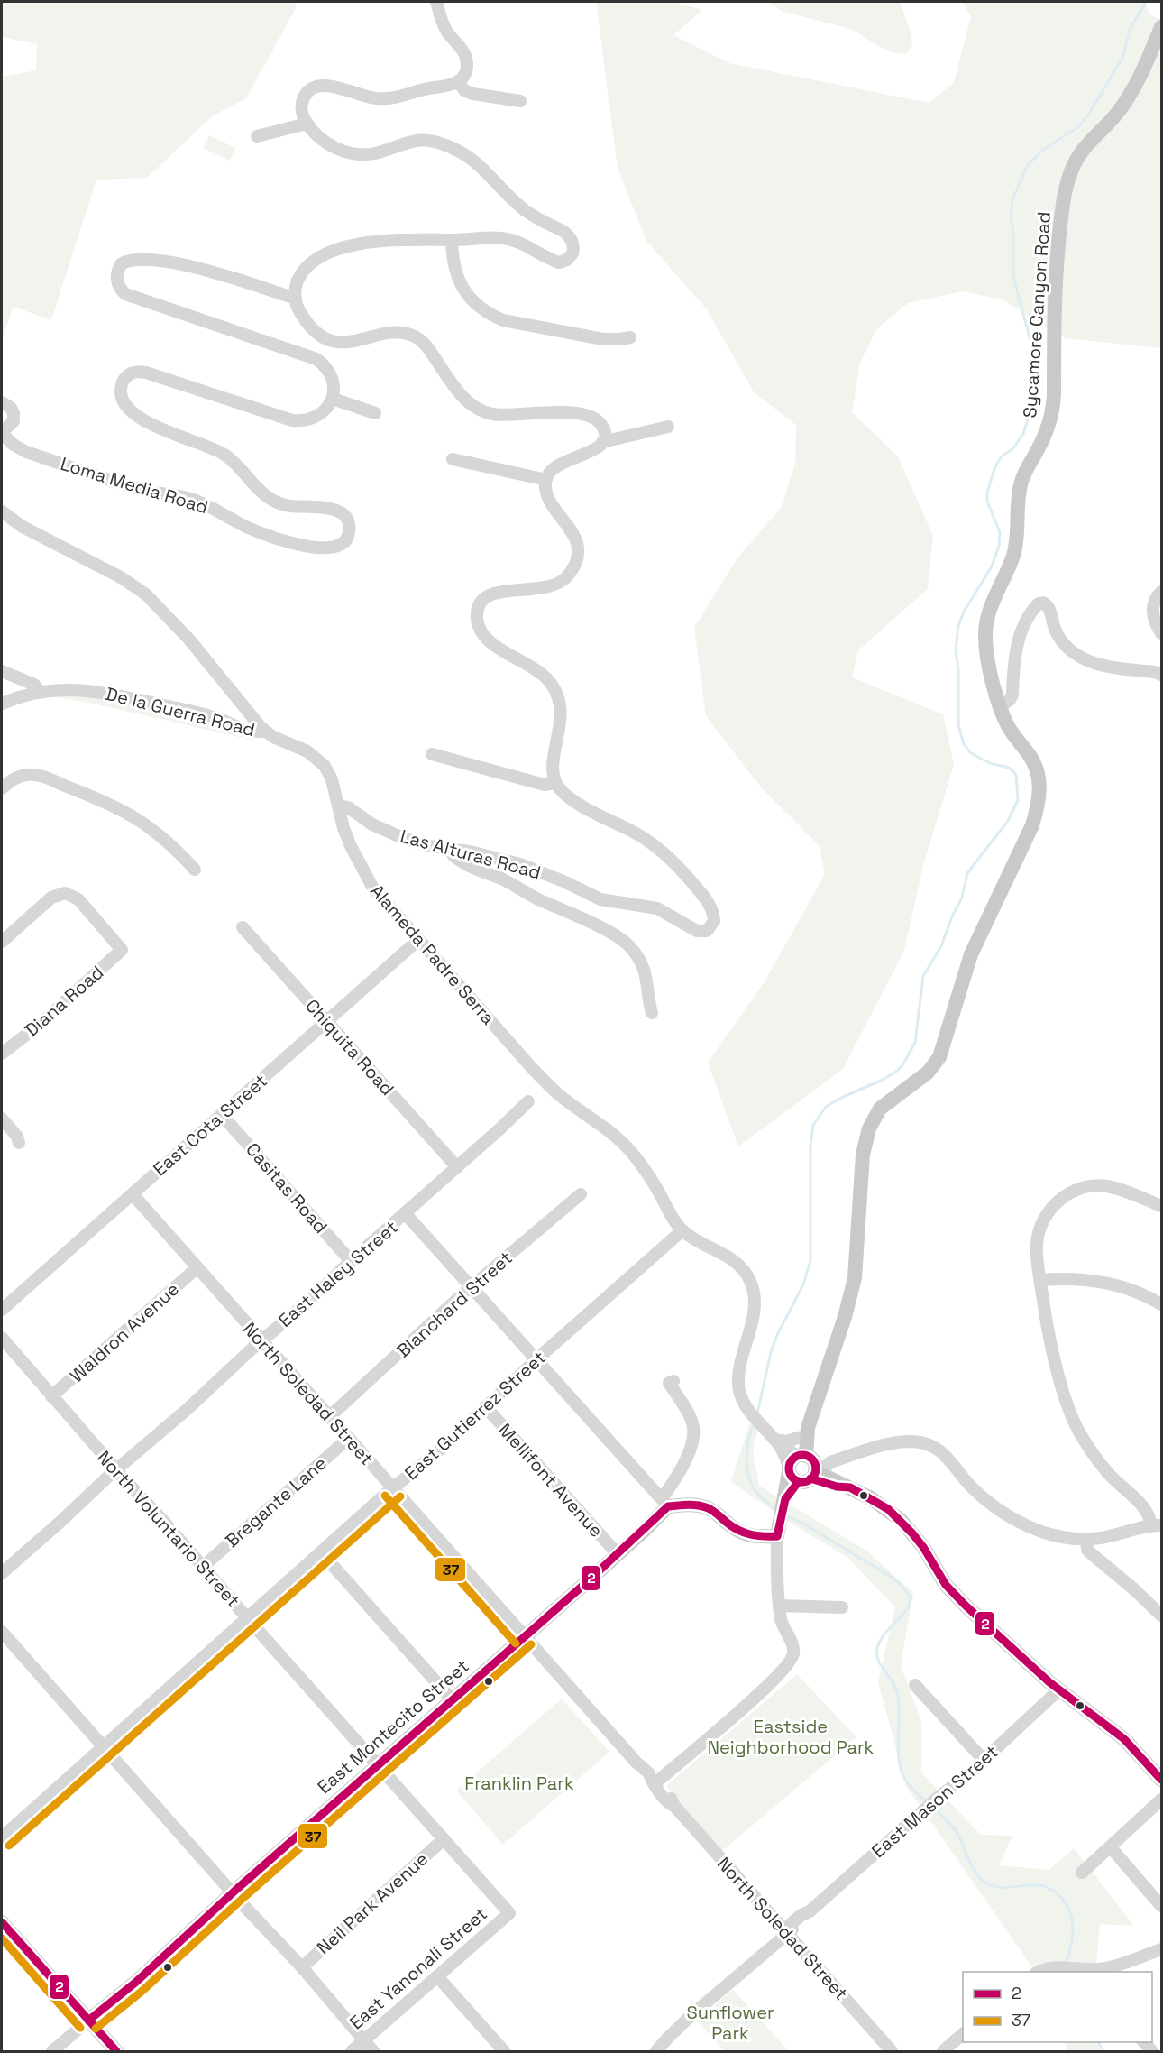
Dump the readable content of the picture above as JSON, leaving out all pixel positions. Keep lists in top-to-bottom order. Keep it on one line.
{"streets":{"main road":["Sycamore Canyon Road","East Montecito Street"],"street":["Loma Media Road","De la Guerra Road","Las Alturas Road","Alameda Padre Serra","Diana Road","Chiquita Road","East Cota Street","Casitas Road","East Haley Street","Blanchard Street","Waldron Avenue","North Soledad Street","East Gutierrez Street","Mellifont Avenue","Bregante Lane","North Voluntario Street","East Mason Street","Neil Park Avenue","East Yanonali Street"]},"crossings":[["Sycamore Canyon Road","Alameda Padre Serra"],["De la Guerra Road","Alameda Padre Serra"],["Las Alturas Road","Alameda Padre Serra"],["Alameda Padre Serra","East Cota Street"],["Alameda Padre Serra","East Gutierrez Street"],["Chiquita Road","East Cota Street"],["Chiquita Road","East Haley Street"],["East Cota Street","Casitas Road"],["East Cota Street","North Soledad Street"],["Casitas Road","East Haley Street"],["East Haley Street","North Soledad Street"],["East Haley Street","North Voluntario Street"],["Blanchard Street","North Soledad Street"],["Waldron Avenue","North Soledad Street"],["Waldron Avenue","North Voluntario Street"],["North Soledad Street","East Gutierrez Street"],["North Soledad Street","Bregante Lane"],["North Soledad Street","East Montecito Street"],["North Soledad Street","East Mason Street"],["East Gutierrez Street","Mellifont Avenue"],["East Gutierrez Street","North Voluntario Street"],["Mellifont Avenue","East Montecito Street"],["Bregante Lane","North Voluntario Street"],["North Voluntario Street","East Montecito Street"],["North Voluntario Street","Neil Park Avenue"],["North Voluntario Street","East Yanonali Street"]],"parks":["Eastside Neighborhood Park","Franklin Park","Sunflower Park"],"lines":["transit line 2","transit line 37"],"legend":["2","37"]}
